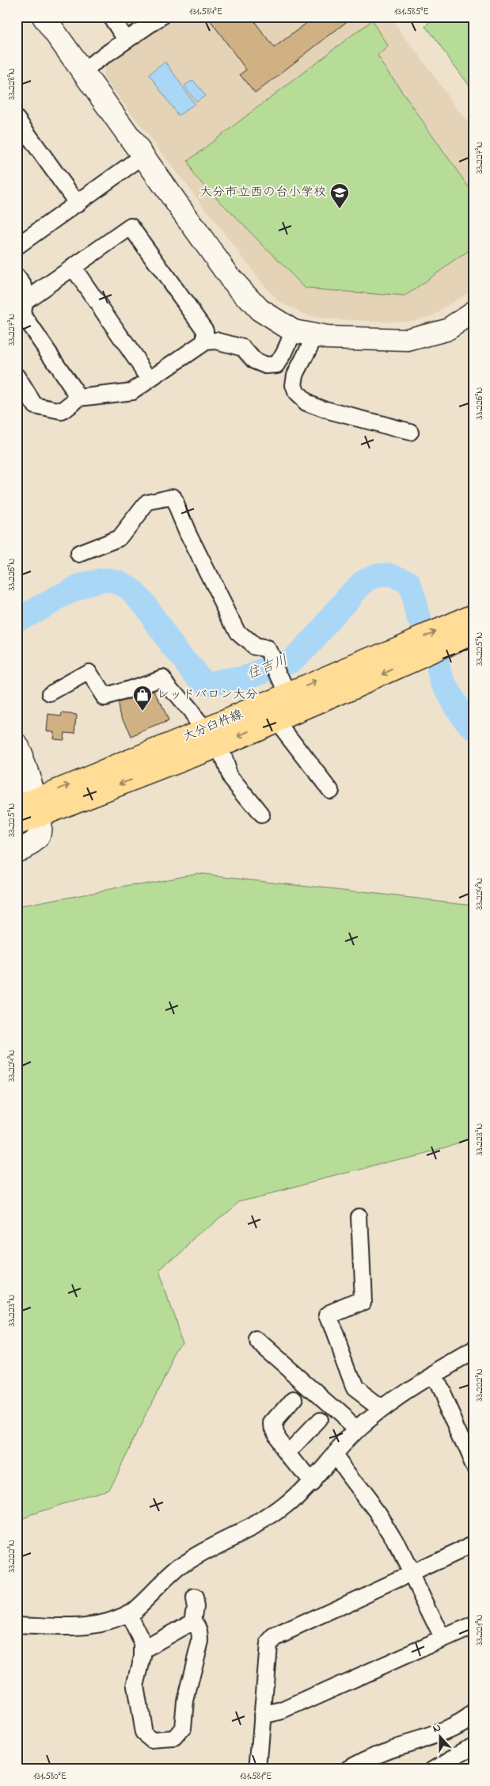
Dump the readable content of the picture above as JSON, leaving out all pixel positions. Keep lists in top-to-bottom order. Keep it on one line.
{"streets":{"main road":["大分臼杵線"]},"water":["住吉川"],"places":{"school or university":["大分市立西の台小学校"],"shop":["レッドバロン大分"]},"north":"top","coordinates":["131.584°E","131.585°E","33.228°N","33.227°N","33.226°N","33.225°N","33.224°N","33.223°N","33.222°N","33.221°N","131.580°E","131.581°E"]}
